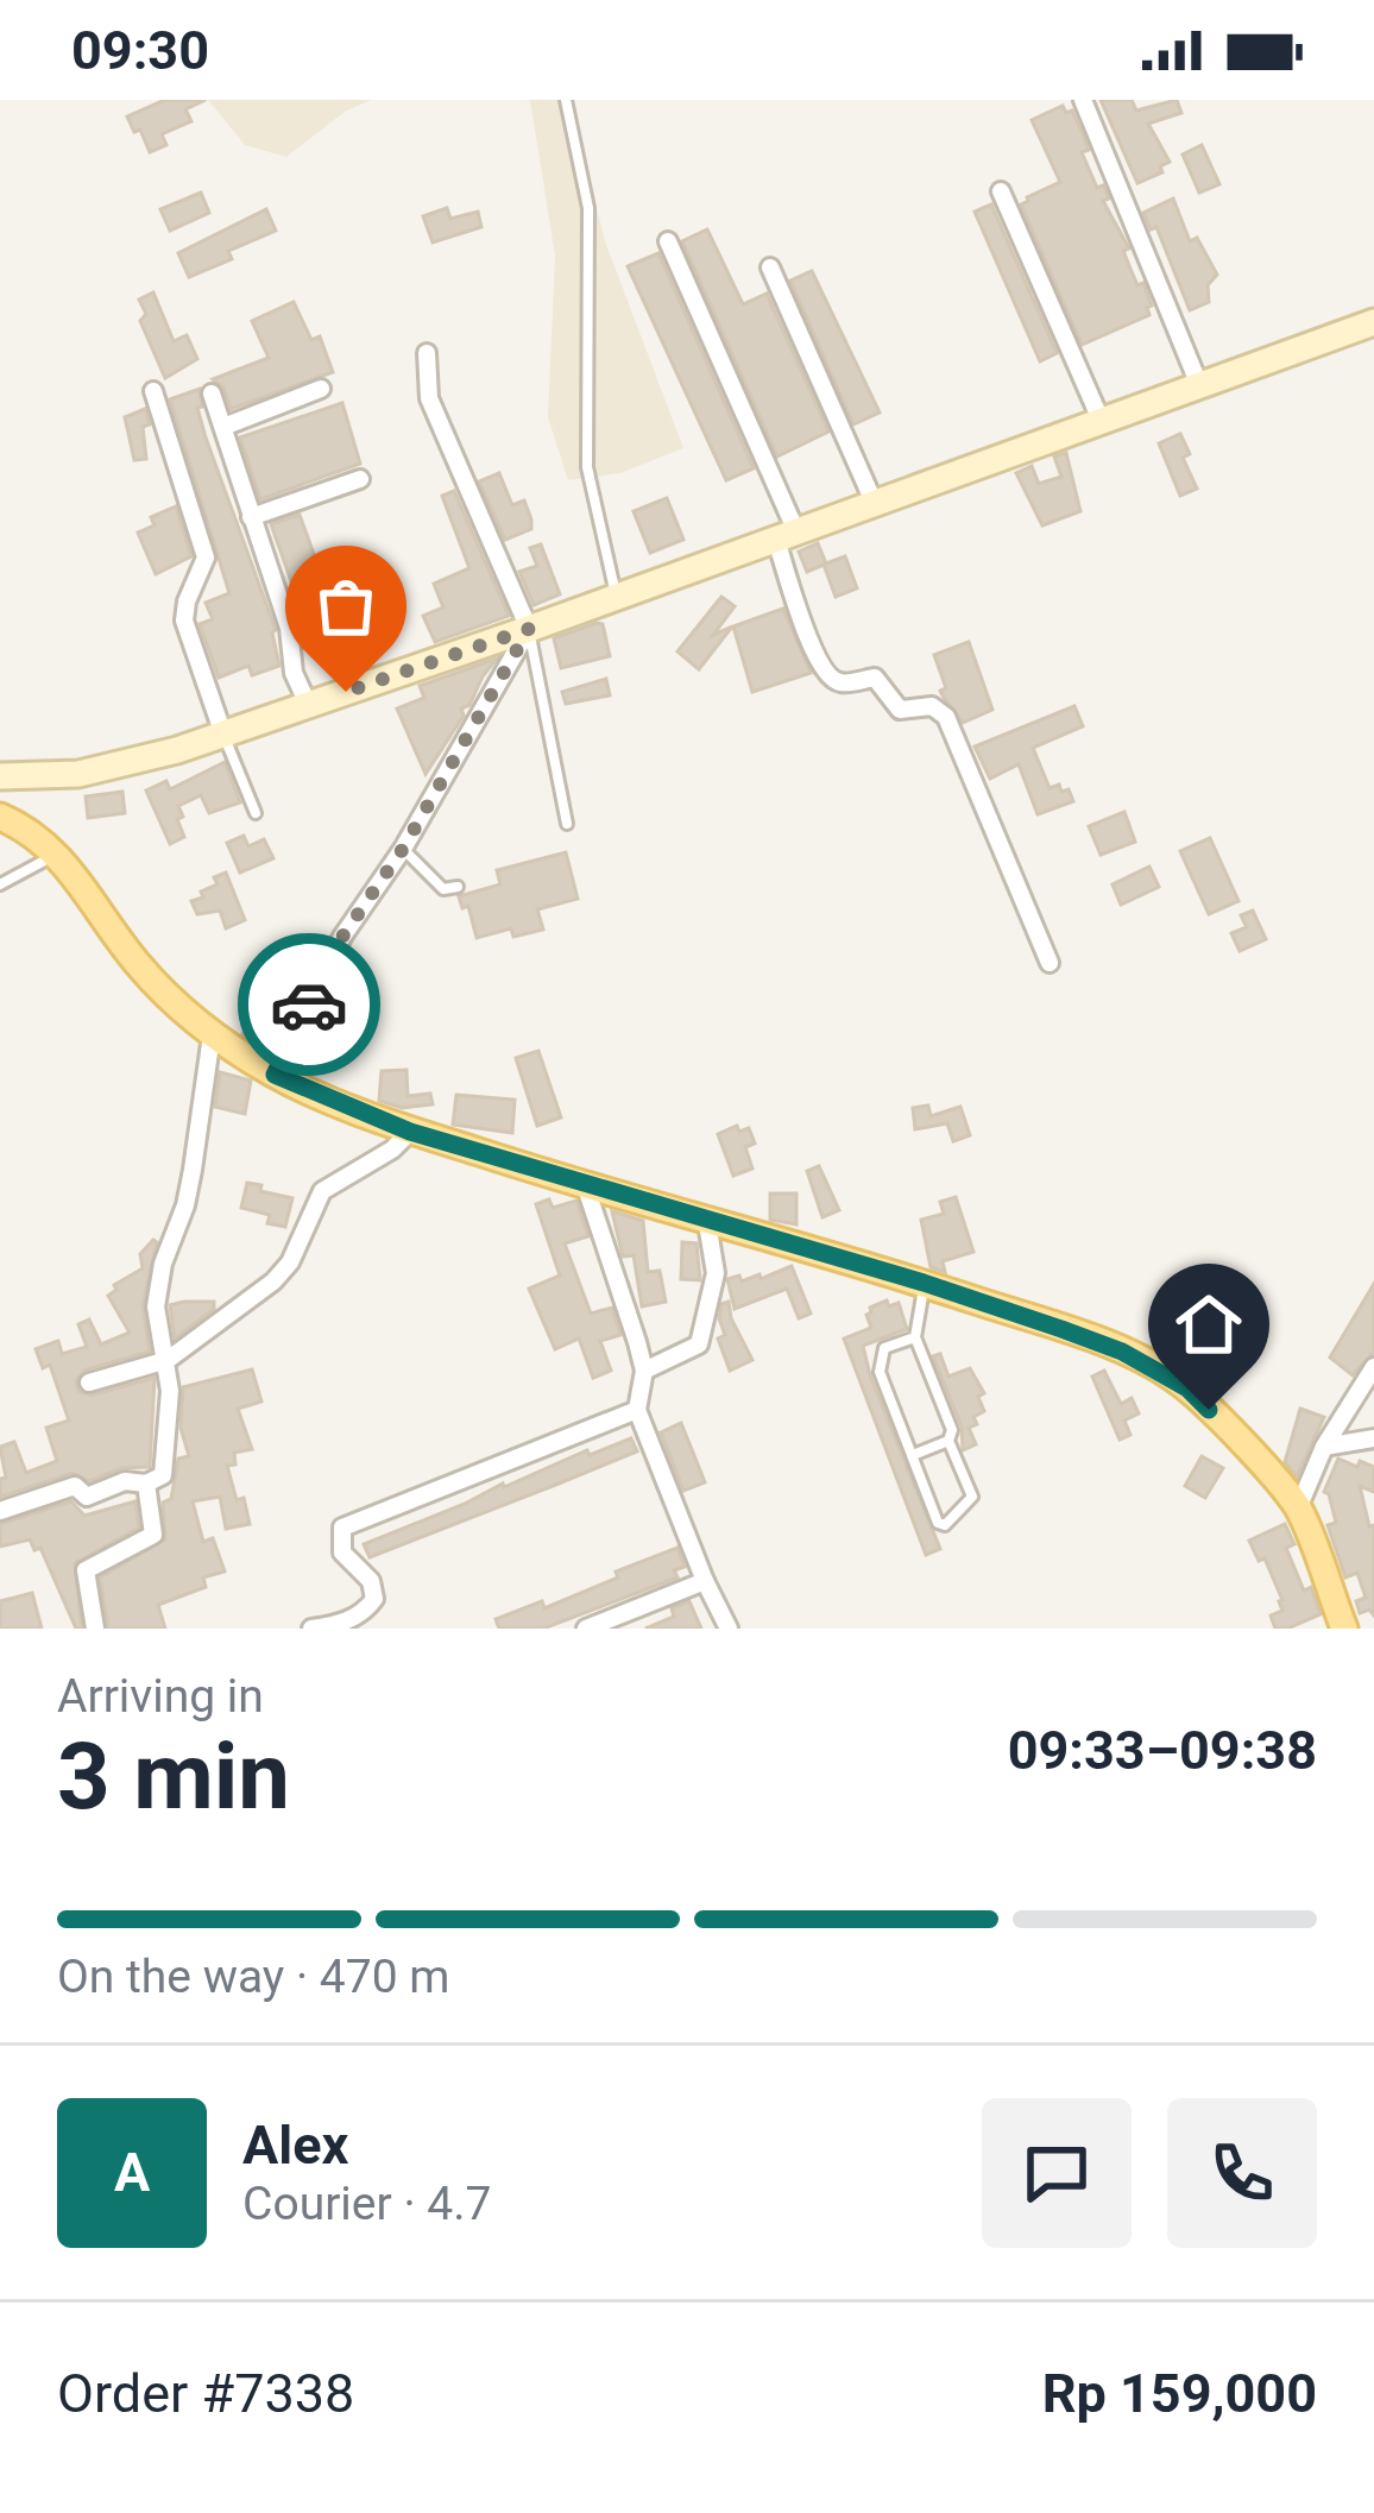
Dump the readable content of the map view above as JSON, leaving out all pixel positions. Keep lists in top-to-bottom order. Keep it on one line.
{"page":{"status":"09:30","heading":["3 min","Arriving in","09:33–09:38"],"panel":["Alex","Courier · 4.7","Order #7338","Rp 159,000"],"bar":"On the way · 470 m","round":"A"}}
